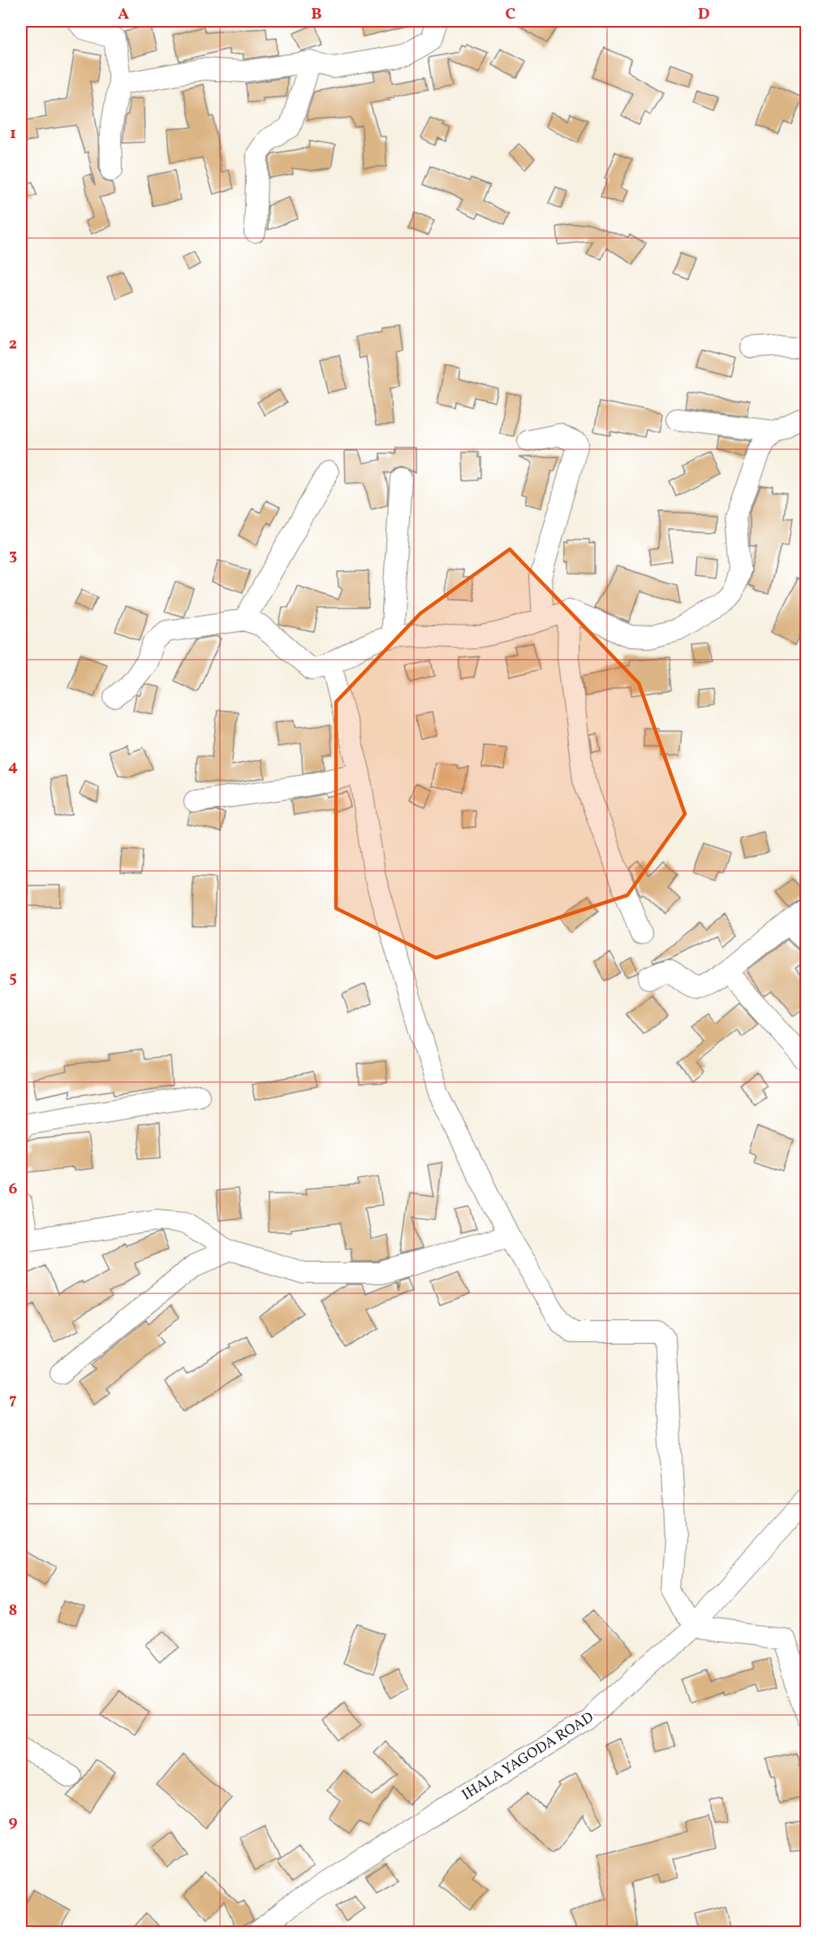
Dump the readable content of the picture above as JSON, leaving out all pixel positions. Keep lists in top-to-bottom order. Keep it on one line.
{"streets":{"street":["IHALA YAGODA ROAD"]},"grid":{"columns":["A","B","C","D"],"rows":["1","2","3","4","5","6","7","8","9"]}}
